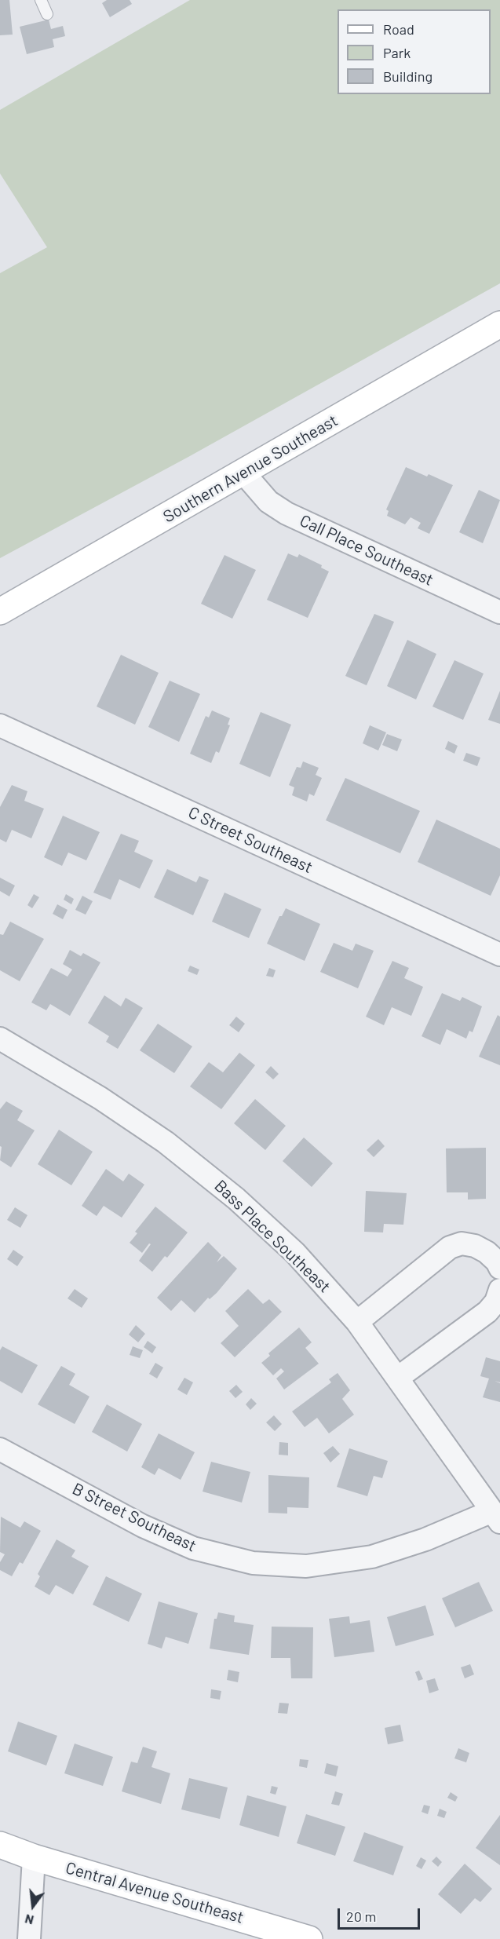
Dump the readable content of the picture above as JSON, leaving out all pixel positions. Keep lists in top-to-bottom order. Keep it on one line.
{"streets":{"main road":["Southern Avenue Southeast","Central Avenue Southeast"],"street":["Call Place Southeast","C Street Southeast","Bass Place Southeast","B Street Southeast"]},"crossings":[["Southern Avenue Southeast","Call Place Southeast"],["Bass Place Southeast","B Street Southeast"]],"legend":["Road","Park","Building"],"scale_bar":"20 m","north":"bottom"}
